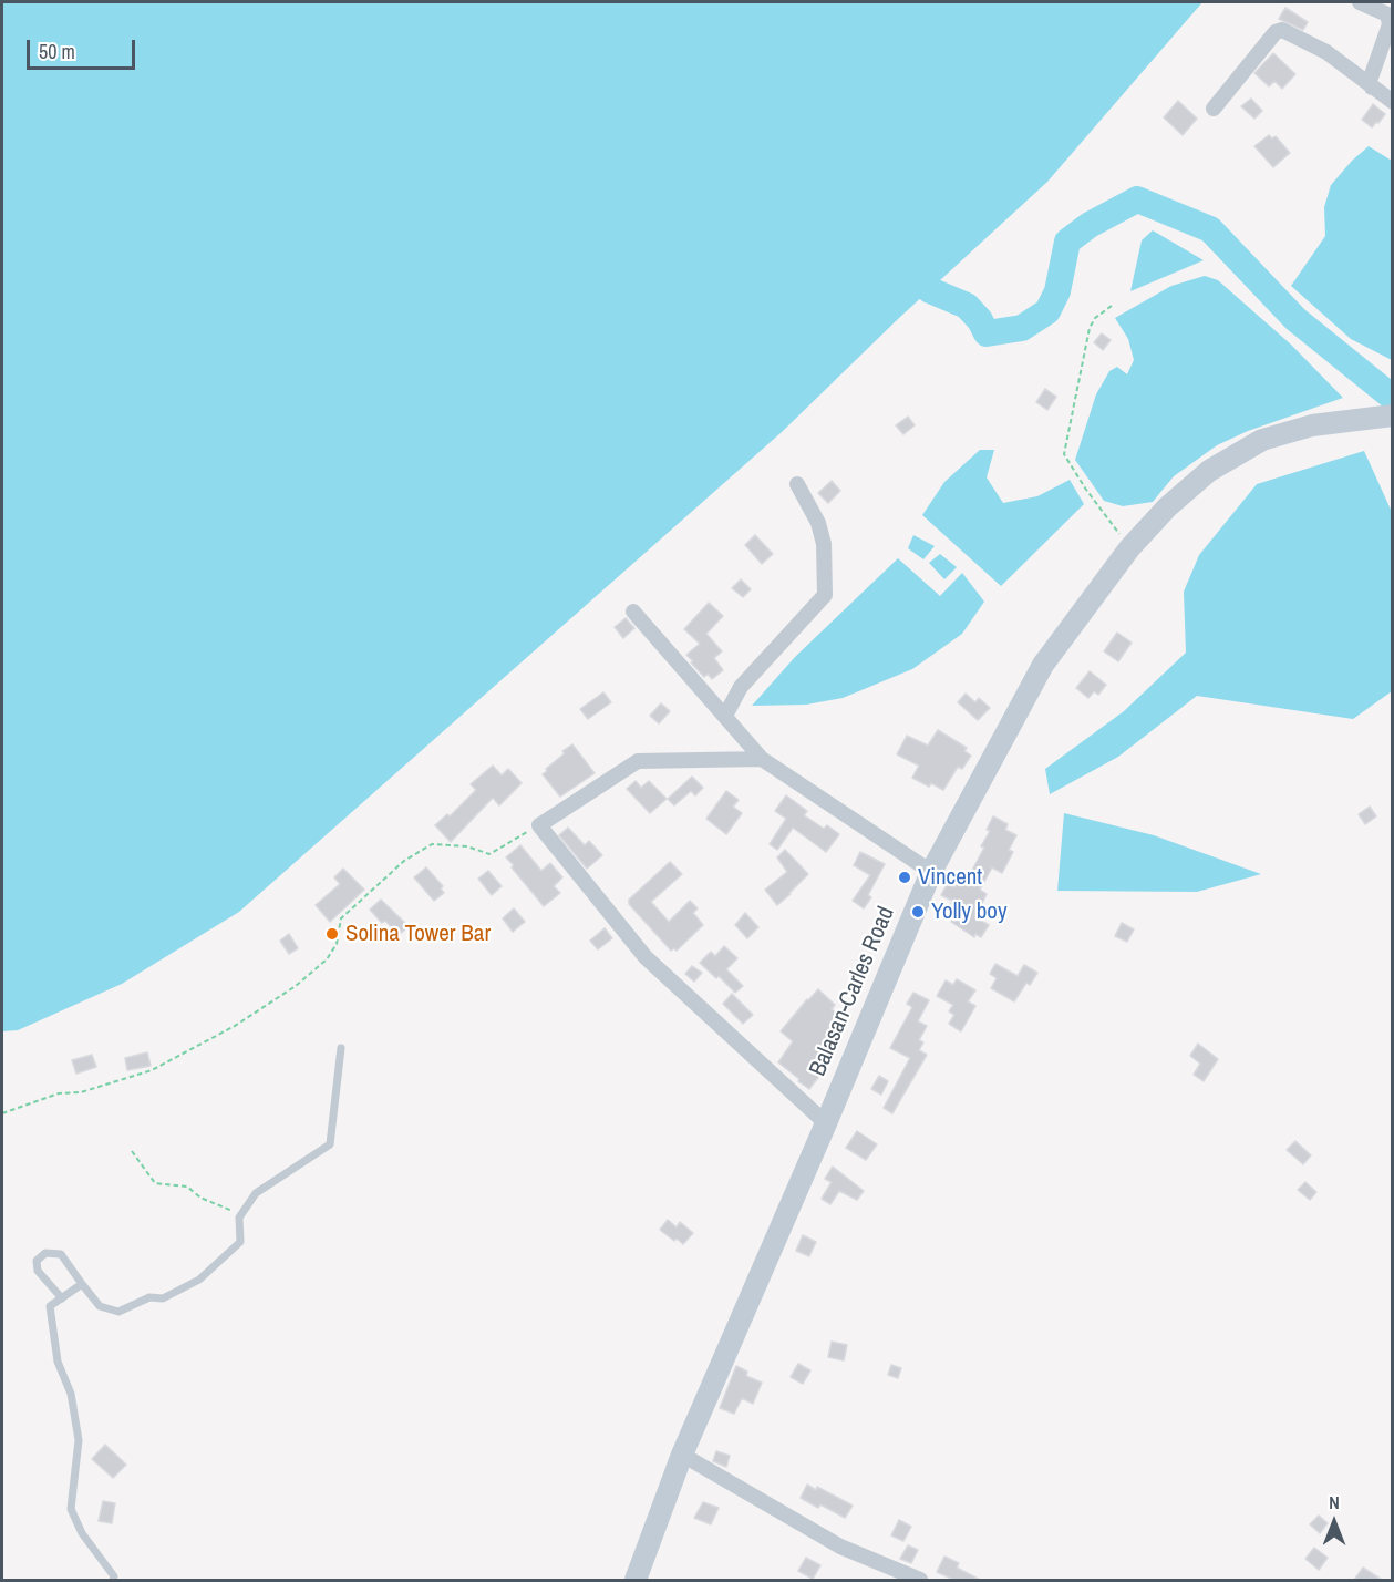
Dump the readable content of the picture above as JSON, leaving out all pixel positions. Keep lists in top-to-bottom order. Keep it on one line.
{"streets":{"main road":["Balasan-Carles Road"]},"places":["Vincent","Yolly boy","Solina Tower Bar"],"scale_bar":"50 m","north":"top"}
